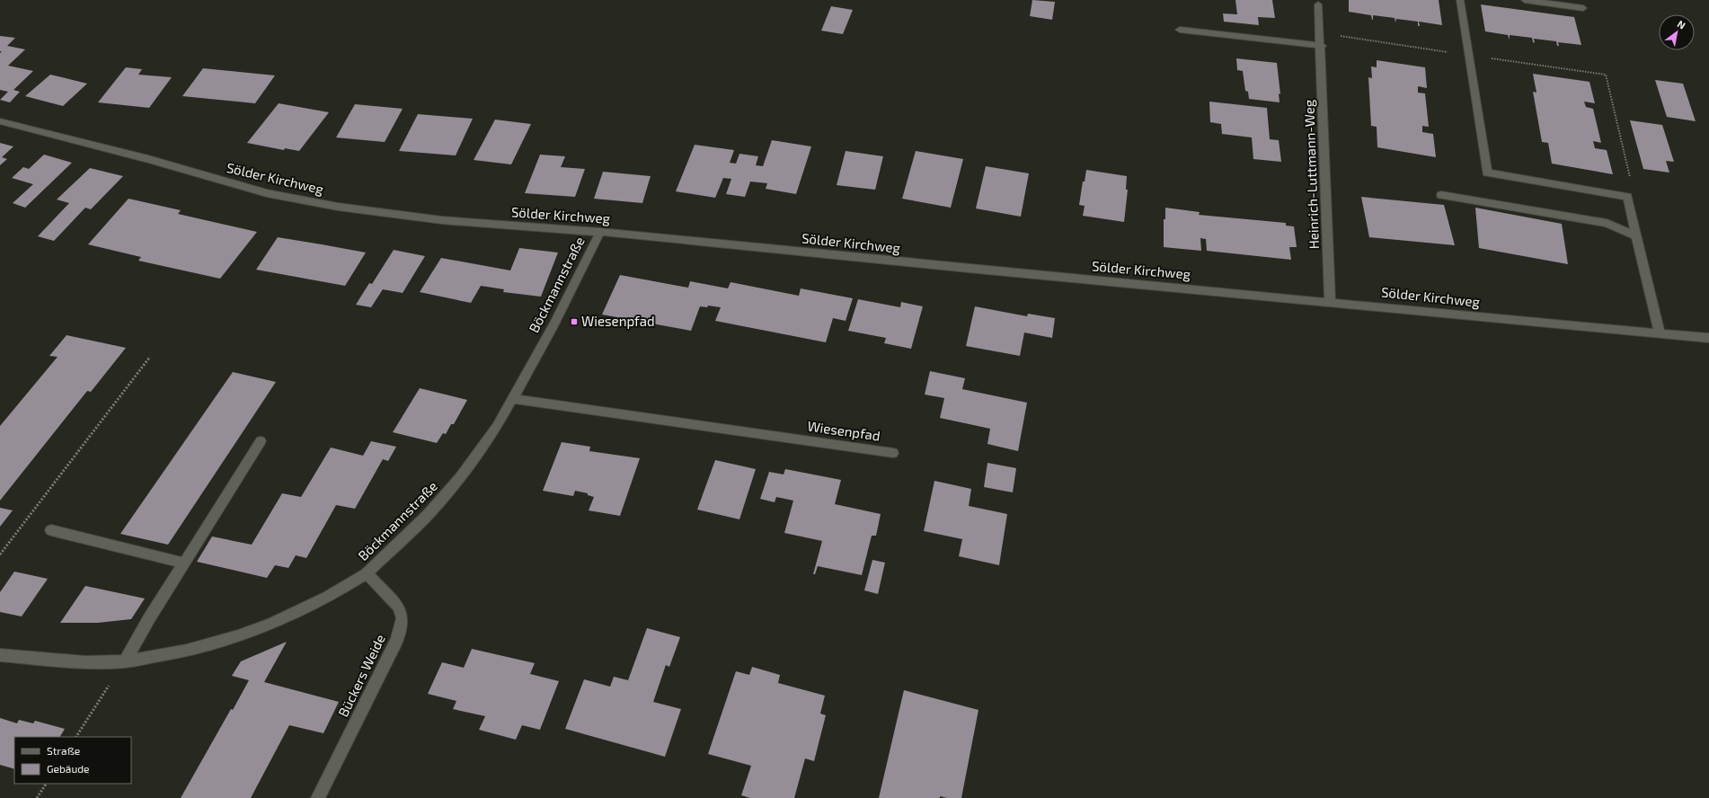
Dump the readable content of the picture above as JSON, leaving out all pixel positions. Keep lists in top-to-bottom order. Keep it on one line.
{"streets":{"street":["Heinrich-Luttmann-Weg","Sölder Kirchweg","Böckmannstraße","Wiesenpfad","Bückers Weide"]},"crossings":[["Heinrich-Luttmann-Weg","Sölder Kirchweg"],["Sölder Kirchweg","Böckmannstraße"],["Böckmannstraße","Wiesenpfad"],["Böckmannstraße","Bückers Weide"]],"places":{"transit":["Wiesenpfad"]},"legend":["Straße","Gebäude"],"north":"top right"}
